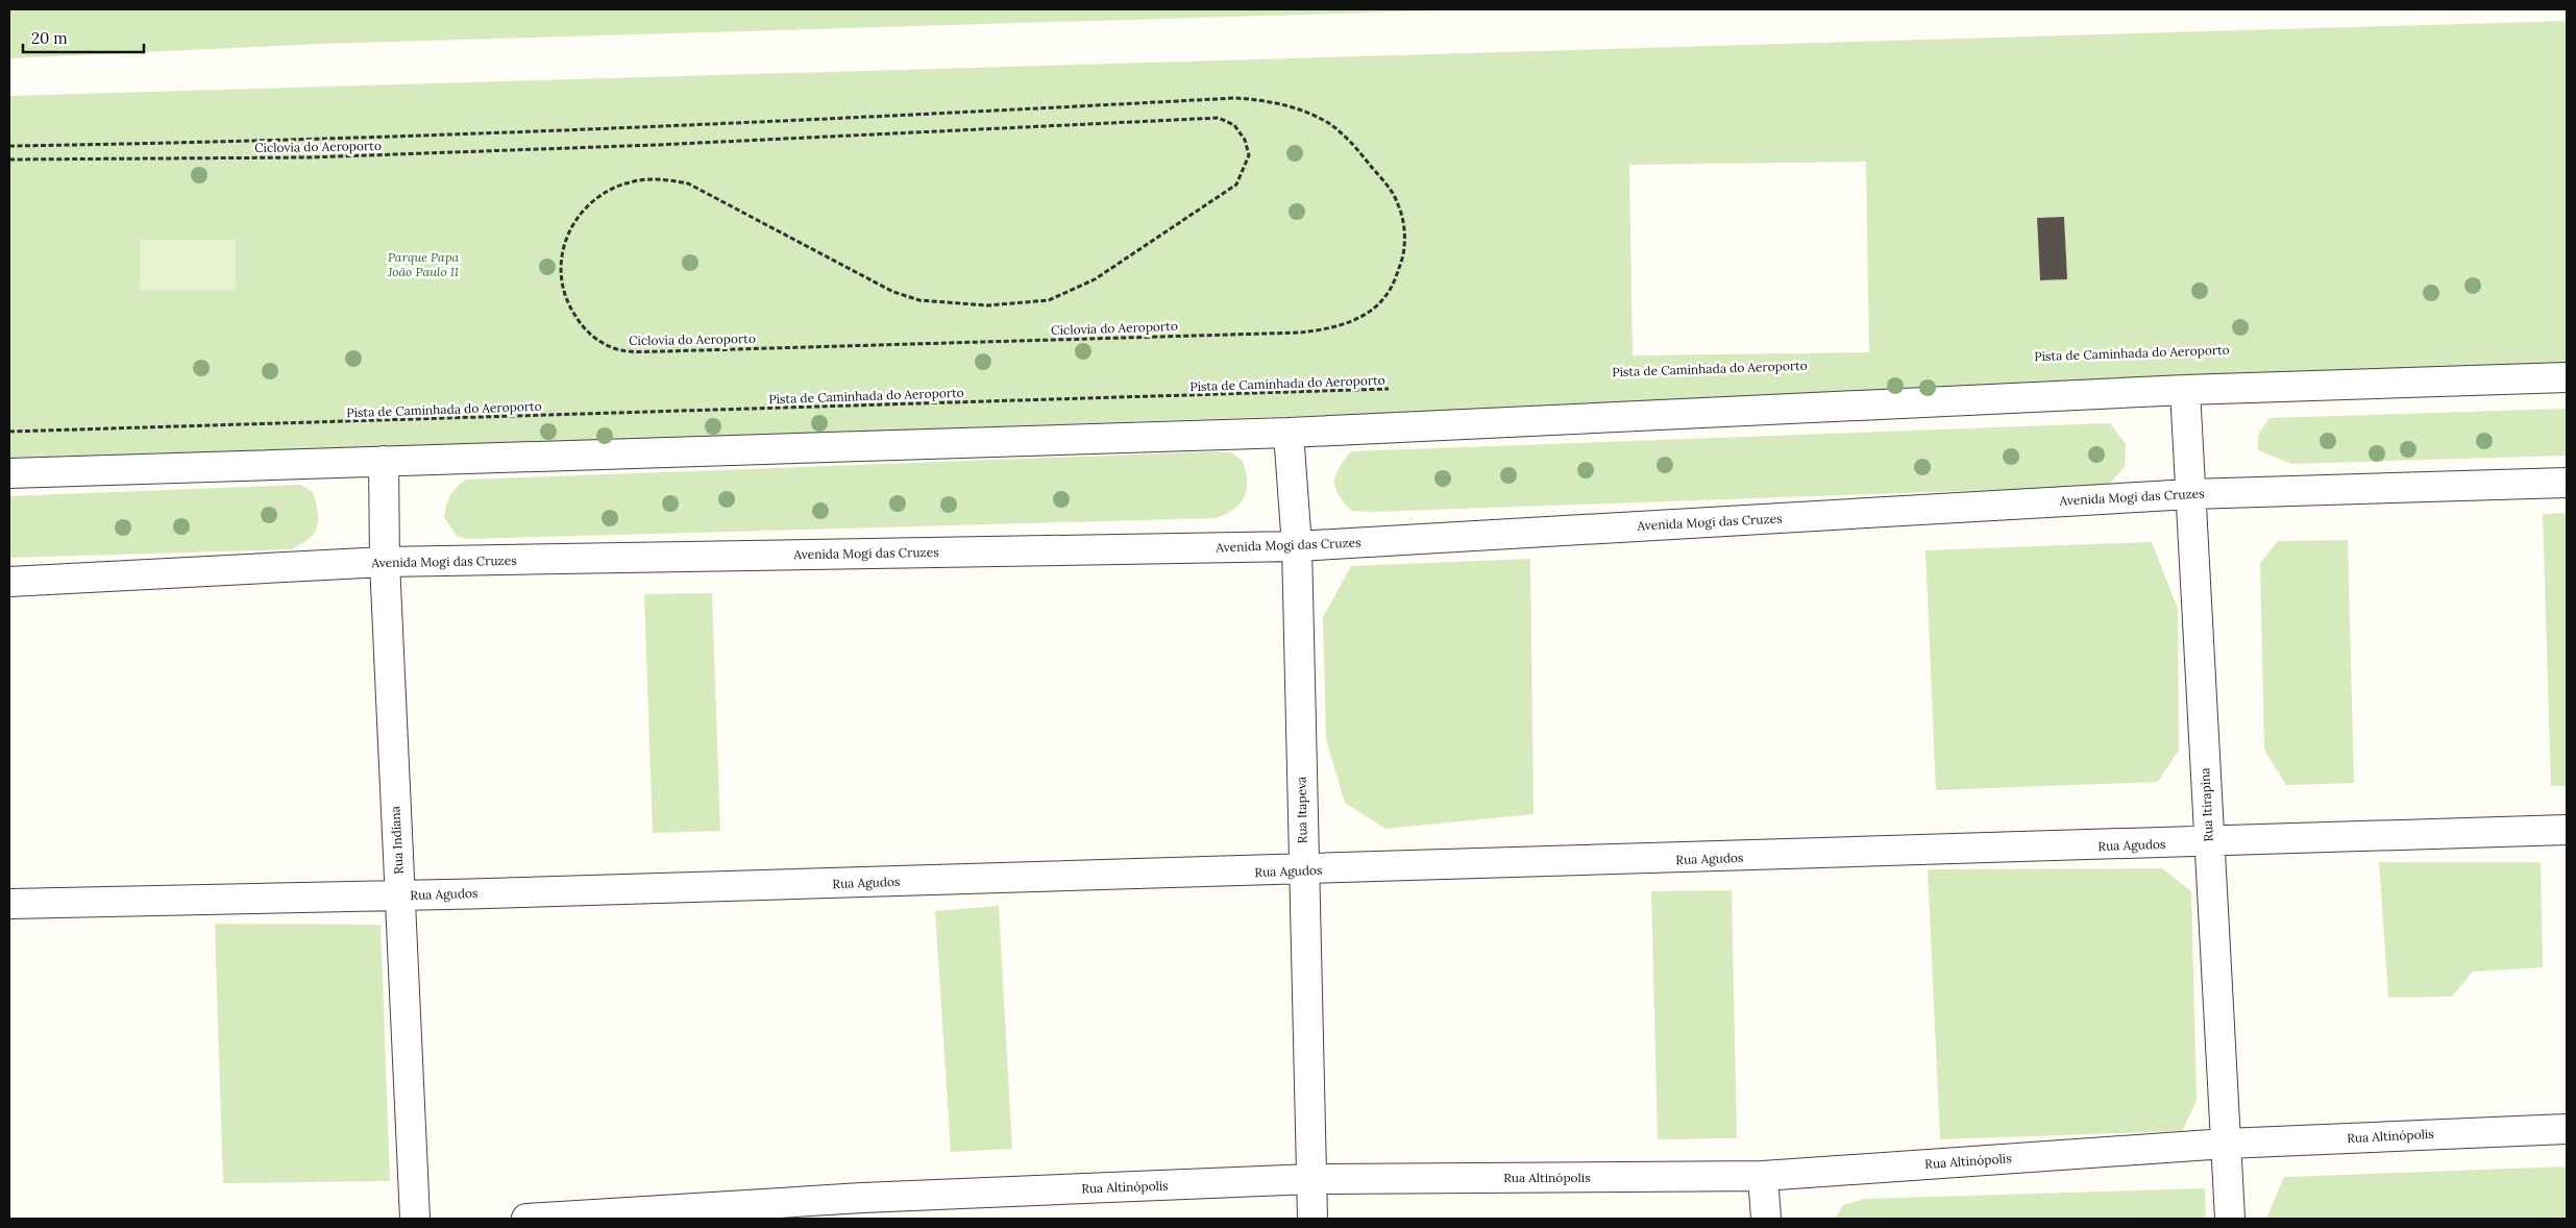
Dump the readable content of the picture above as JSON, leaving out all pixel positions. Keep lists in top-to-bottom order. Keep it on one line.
{"streets":{"street":["Avenida Mogi das Cruzes","Rua Itirapina","Rua Itapeva","Rua Indiana","Rua Agudos","Rua Altinópolis"],"path":["Ciclovia do Aeroporto","Pista de Caminhada do Aeroporto"]},"crossings":[["Avenida Mogi das Cruzes","Rua Itirapina"],["Avenida Mogi das Cruzes","Rua Itapeva"],["Avenida Mogi das Cruzes","Rua Indiana"],["Rua Itirapina","Rua Agudos"],["Rua Itirapina","Rua Altinópolis"],["Rua Itapeva","Rua Agudos"],["Rua Itapeva","Rua Altinópolis"],["Rua Indiana","Rua Agudos"]],"parks":["Parque Papa João Paulo II"],"scale_bar":"20 m"}
